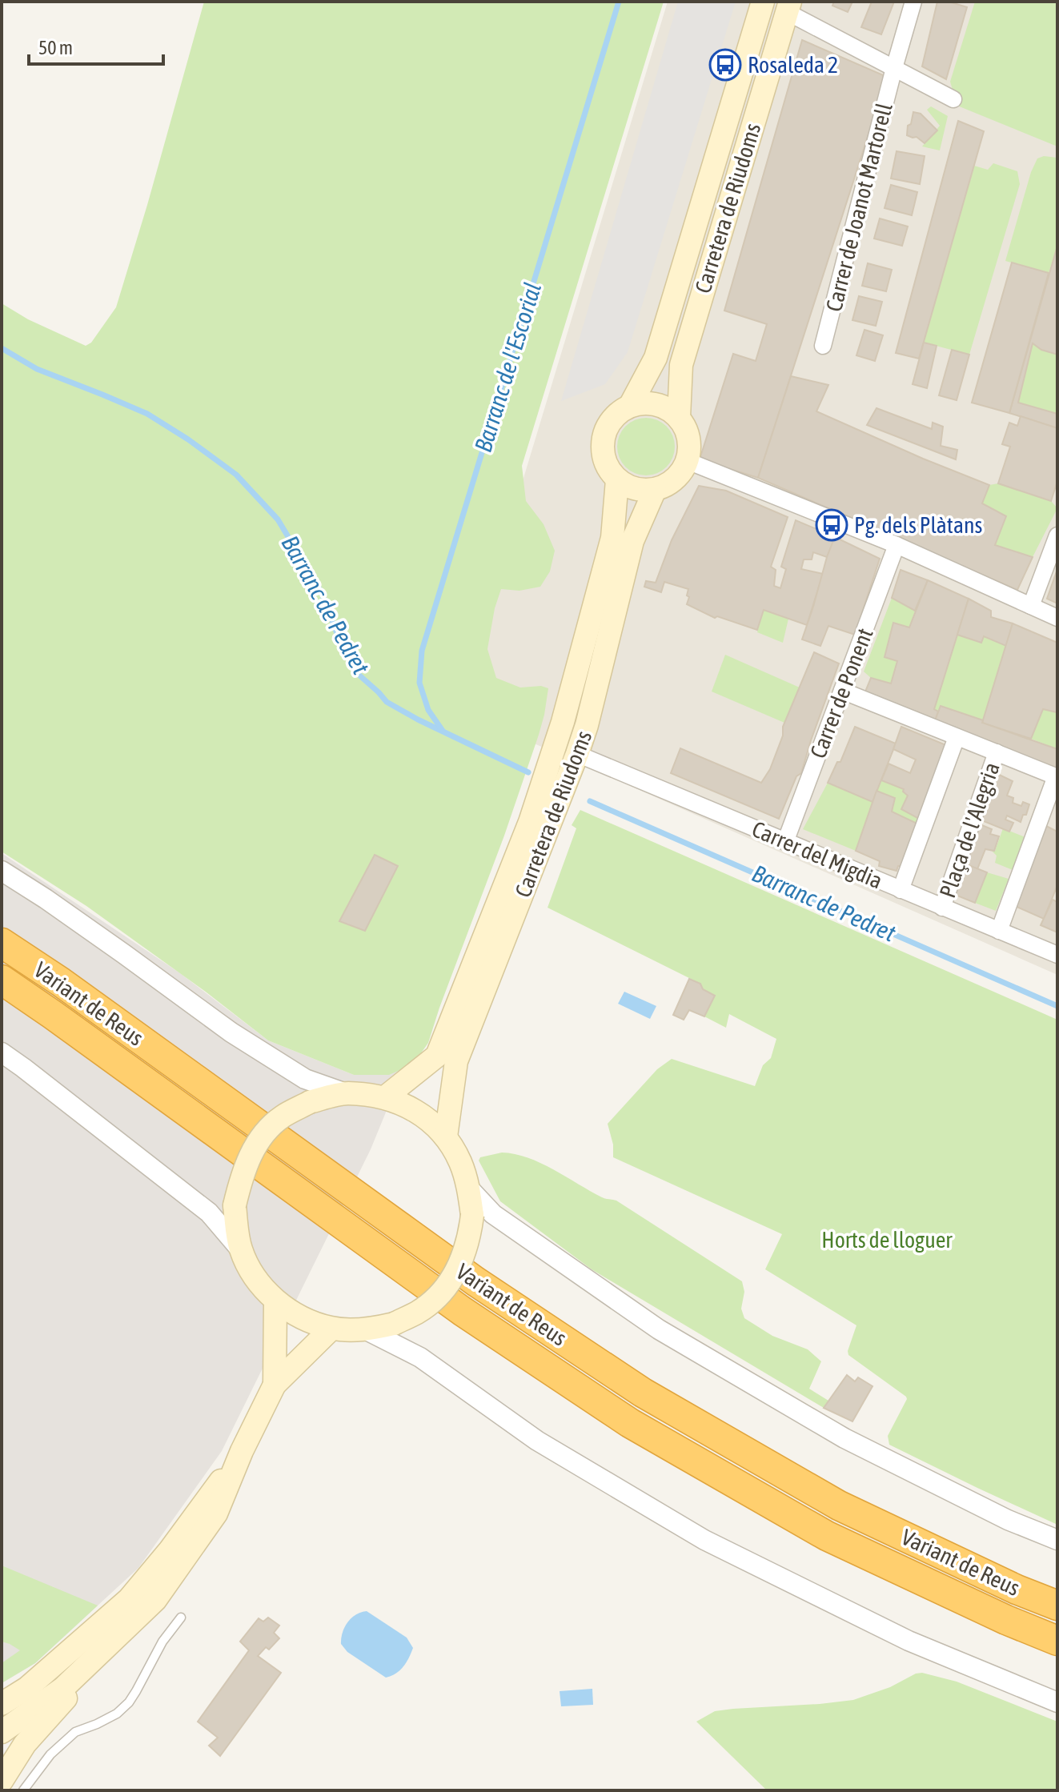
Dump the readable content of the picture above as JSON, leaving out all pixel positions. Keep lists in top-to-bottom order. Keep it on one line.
{"streets":{"highway":["Variant de Reus"],"main road":["Carretera de Riudoms"],"street":["Carrer de Joanot Martorell","Carrer de Ponent","Plaça de l'Alegria","Carrer del Migdia"]},"crossings":[["Carretera de Riudoms","Carrer del Migdia"],["Carrer de Ponent","Carrer del Migdia"],["Plaça de l'Alegria","Carrer del Migdia"]],"water":["Barranc de l'Escorial","Barranc de Pedret"],"parks":["Horts de lloguer"],"places":{"bus stop":["Rosaleda 2","Pg. dels Plàtans"]},"scale_bar":"50 m"}
